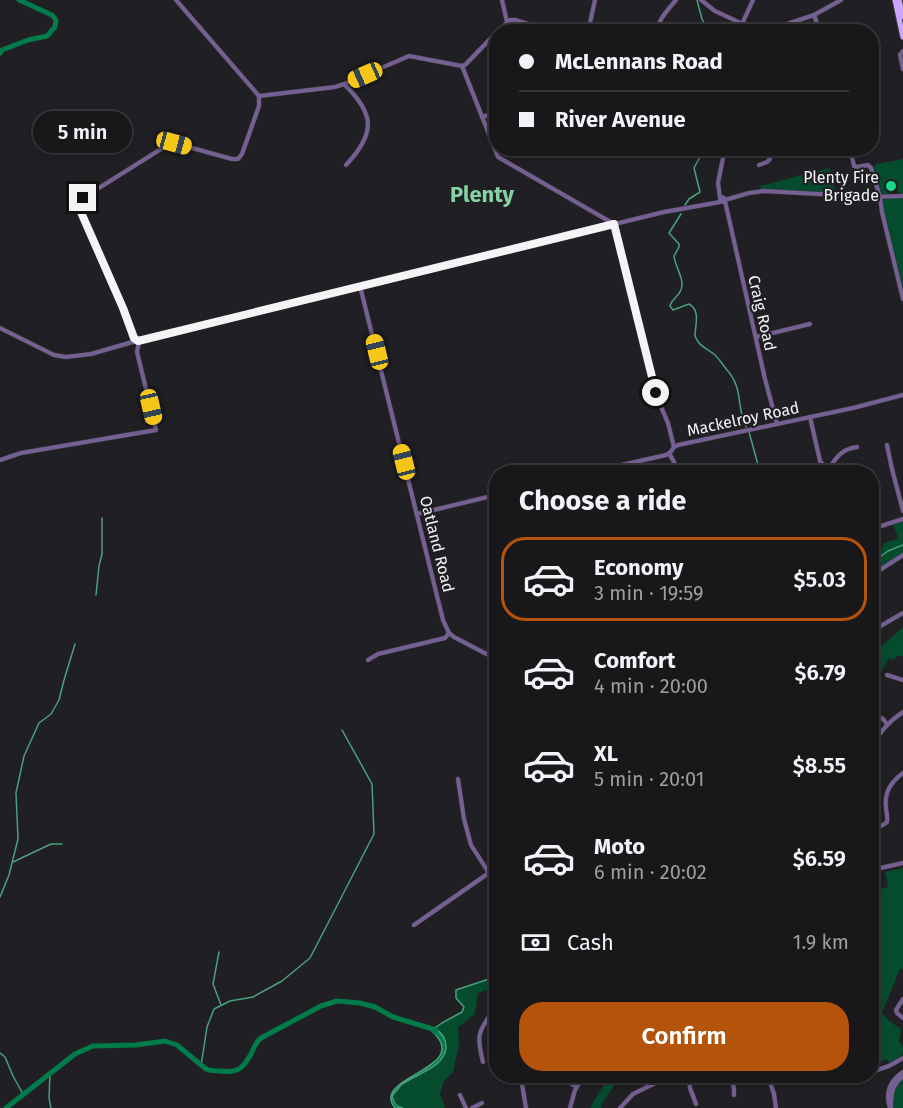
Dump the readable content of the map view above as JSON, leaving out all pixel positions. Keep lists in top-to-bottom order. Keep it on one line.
{"streets":{"street":["Craig Road","Mackelroy Road","Oatland Road"]},"crossings":[["Craig Road","Mackelroy Road"]],"districts":["Plenty"],"places":["Plenty Fire Brigade"],"page":{"banner":["McLennans Road","River Avenue"],"bubble":"5 min","heading":"Choose a ride","list":[{"name":"Economy","note":"3 min · 19:59","value":"$5.03"},{"name":"Comfort","note":"4 min · 20:00","value":"$6.79"},{"name":"XL","note":"5 min · 20:01","value":"$8.55"},{"name":"Moto","note":"6 min · 20:02","value":"$6.59"}],"pay":["Cash","1.9 km"],"buttons":"Confirm"}}
